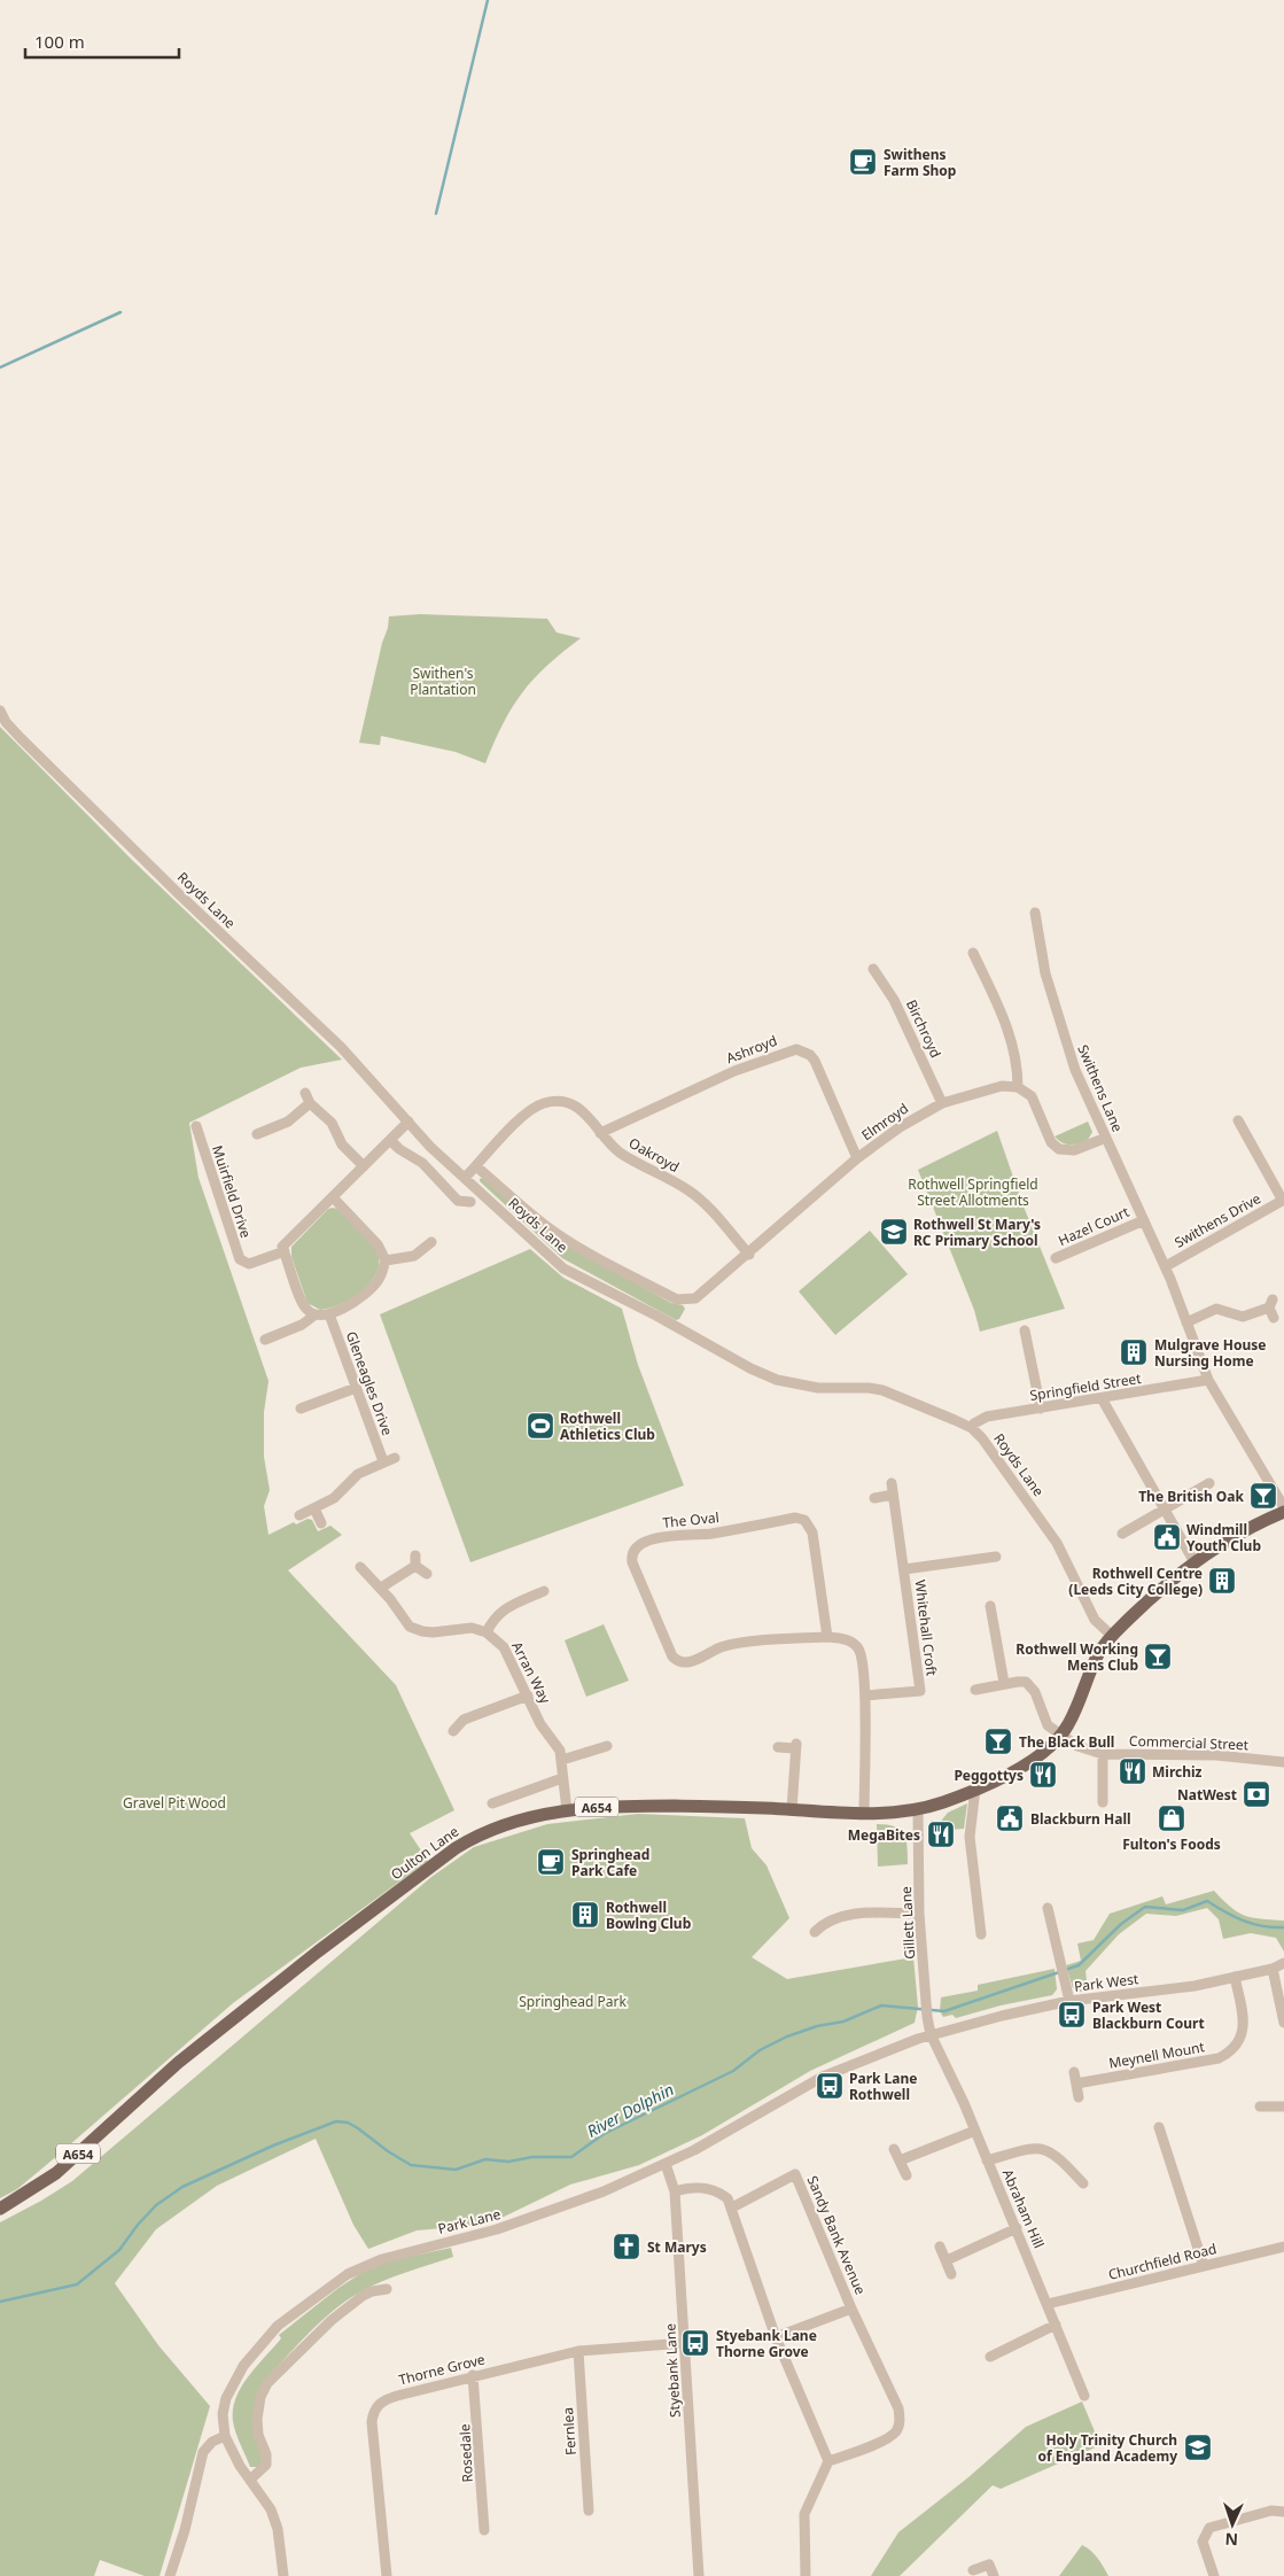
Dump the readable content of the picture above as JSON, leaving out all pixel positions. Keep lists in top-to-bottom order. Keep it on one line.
{"streets":{"main road":["A654","Oulton Lane"],"street":["Royds Lane","Birchroyd","Ashroyd","Swithens Lane","Elmroyd","Oakroyd","Muirfield Drive","Swithens Drive","Hazel Court","Gleneagles Drive","Springfield Street","The Oval","Whitehall Croft","Arran Way","Commercial Street","Gillett Lane","Park West","Meynell Mount","Abraham Hill","Park Lane","Sandy Bank Avenue","Churchfield Road","Thorne Grove","Styebank Lane","Fernlea","Rosedale"]},"crossings":[["Royds Lane","Elmroyd"],["Royds Lane","Oakroyd"],["Royds Lane","Springfield Street"],["Royds Lane","A654"],["Birchroyd","Elmroyd"],["Ashroyd","Elmroyd"],["Ashroyd","Oakroyd"],["Swithens Lane","Swithens Drive"],["Swithens Lane","Hazel Court"],["Swithens Lane","Springfield Street"],["Swithens Lane","A654"],["Elmroyd","Oakroyd"],["Muirfield Drive","Gleneagles Drive"],["The Oval","Whitehall Croft"],["The Oval","Oulton Lane"],["Arran Way","Oulton Lane"],["Commercial Street","A654"],["A654","Oulton Lane"],["A654","Gillett Lane"],["Oulton Lane","Gillett Lane"],["Gillett Lane","Park West"],["Gillett Lane","Abraham Hill"],["Gillett Lane","Park Lane"],["Park West","Meynell Mount"],["Park West","Abraham Hill"],["Park West","Park Lane"],["Abraham Hill","Park Lane"],["Abraham Hill","Churchfield Road"],["Park Lane","Styebank Lane"],["Thorne Grove","Styebank Lane"],["Thorne Grove","Fernlea"],["Thorne Grove","Rosedale"]],"water":["River Dolphin"],"parks":["Swithen's Plantation","Rothwell Springfield Street Allotments","Gravel Pit Wood","Springhead Park"],"places":{"cafe":["Swithens Farm Shop","Springhead Park Cafe"],"school or university":["Rothwell St Mary's RC Primary School","Holy Trinity Church of England Academy"],"building":["Mulgrave House Nursing Home","Rothwell Centre (Leeds City College)","Rothwell Bowlng Club"],"sports":["Rothwell Athletics Club"],"bar":["The British Oak","Rothwell Working Mens Club","The Black Bull"],"public building":["Windmill Youth Club","Blackburn Hall"],"restaurant":["Mirchiz","Peggottys","MegaBites"],"bank":["NatWest"],"shop":["Fulton's Foods"],"bus stop":["Park West Blackburn Court","Park Lane Rothwell","Styebank Lane Thorne Grove"],"church":["St Marys"]},"scale_bar":"100 m","north":"bottom"}
